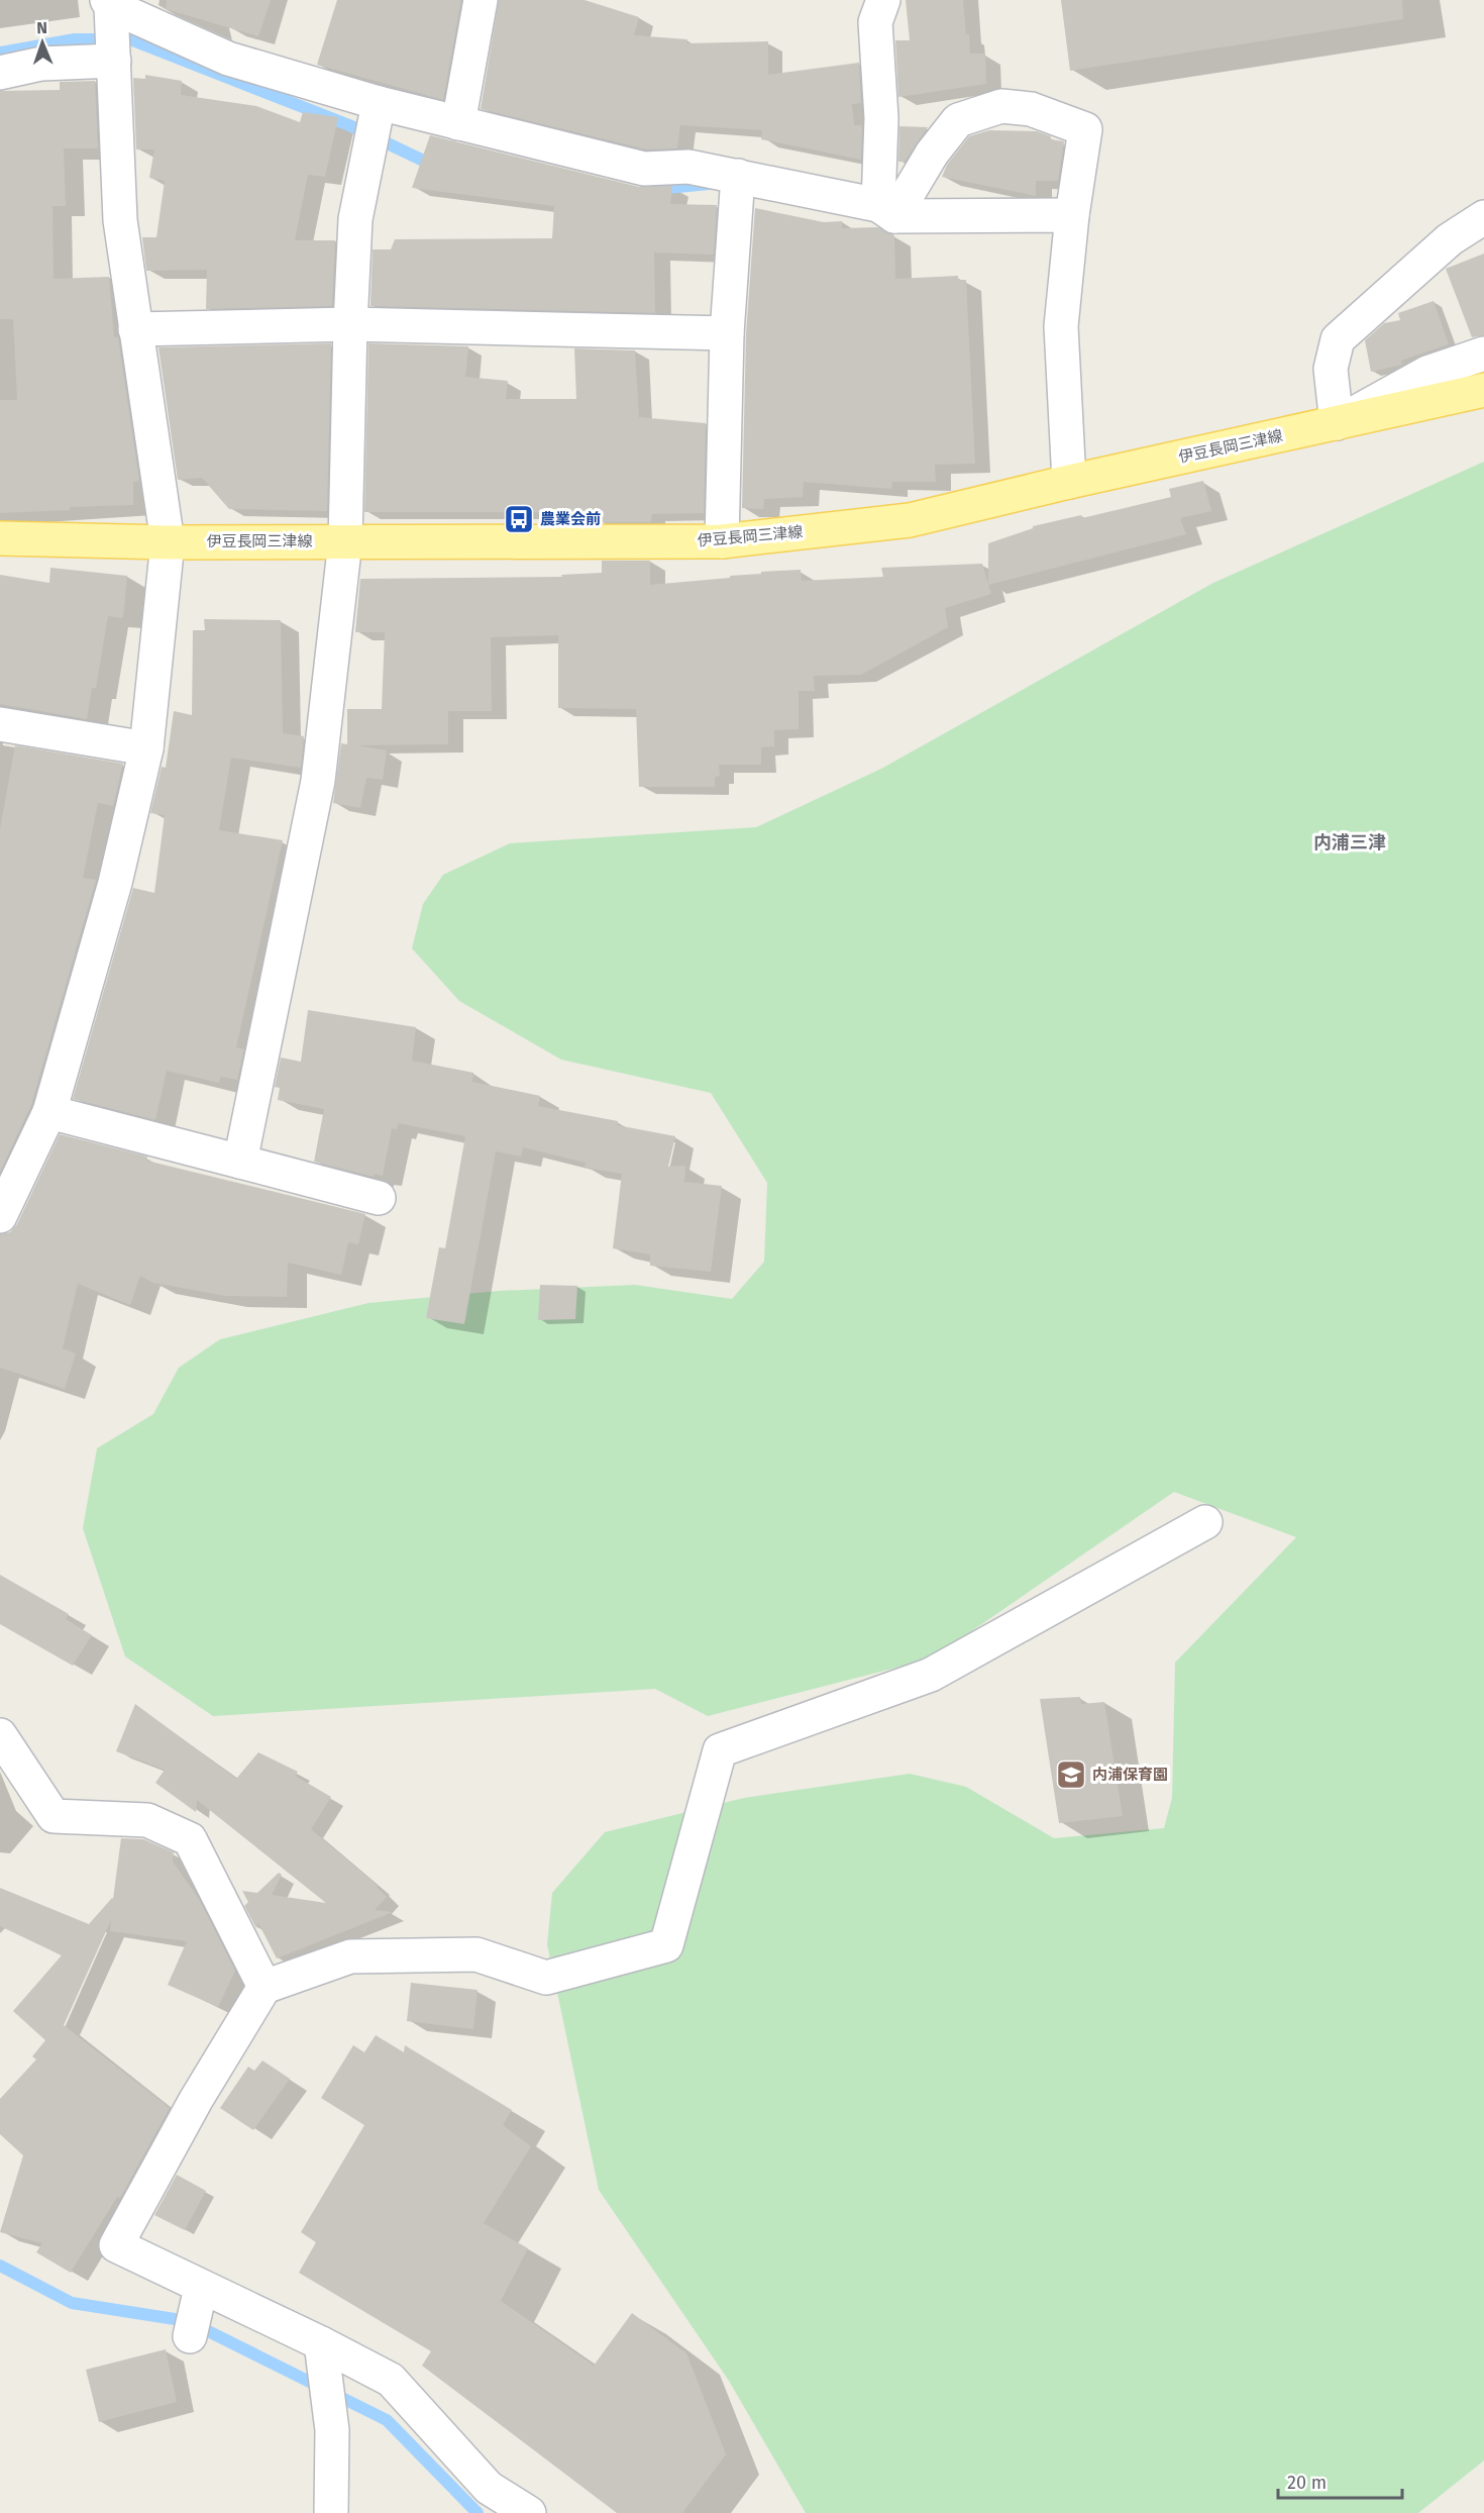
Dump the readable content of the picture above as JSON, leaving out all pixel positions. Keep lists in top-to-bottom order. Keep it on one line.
{"streets":{"main road":["伊豆長岡三津線"]},"districts":["内浦三津"],"places":{"bus stop":["農業会前"],"school or university":["内浦保育園"]},"scale_bar":"20 m","north":"top"}
